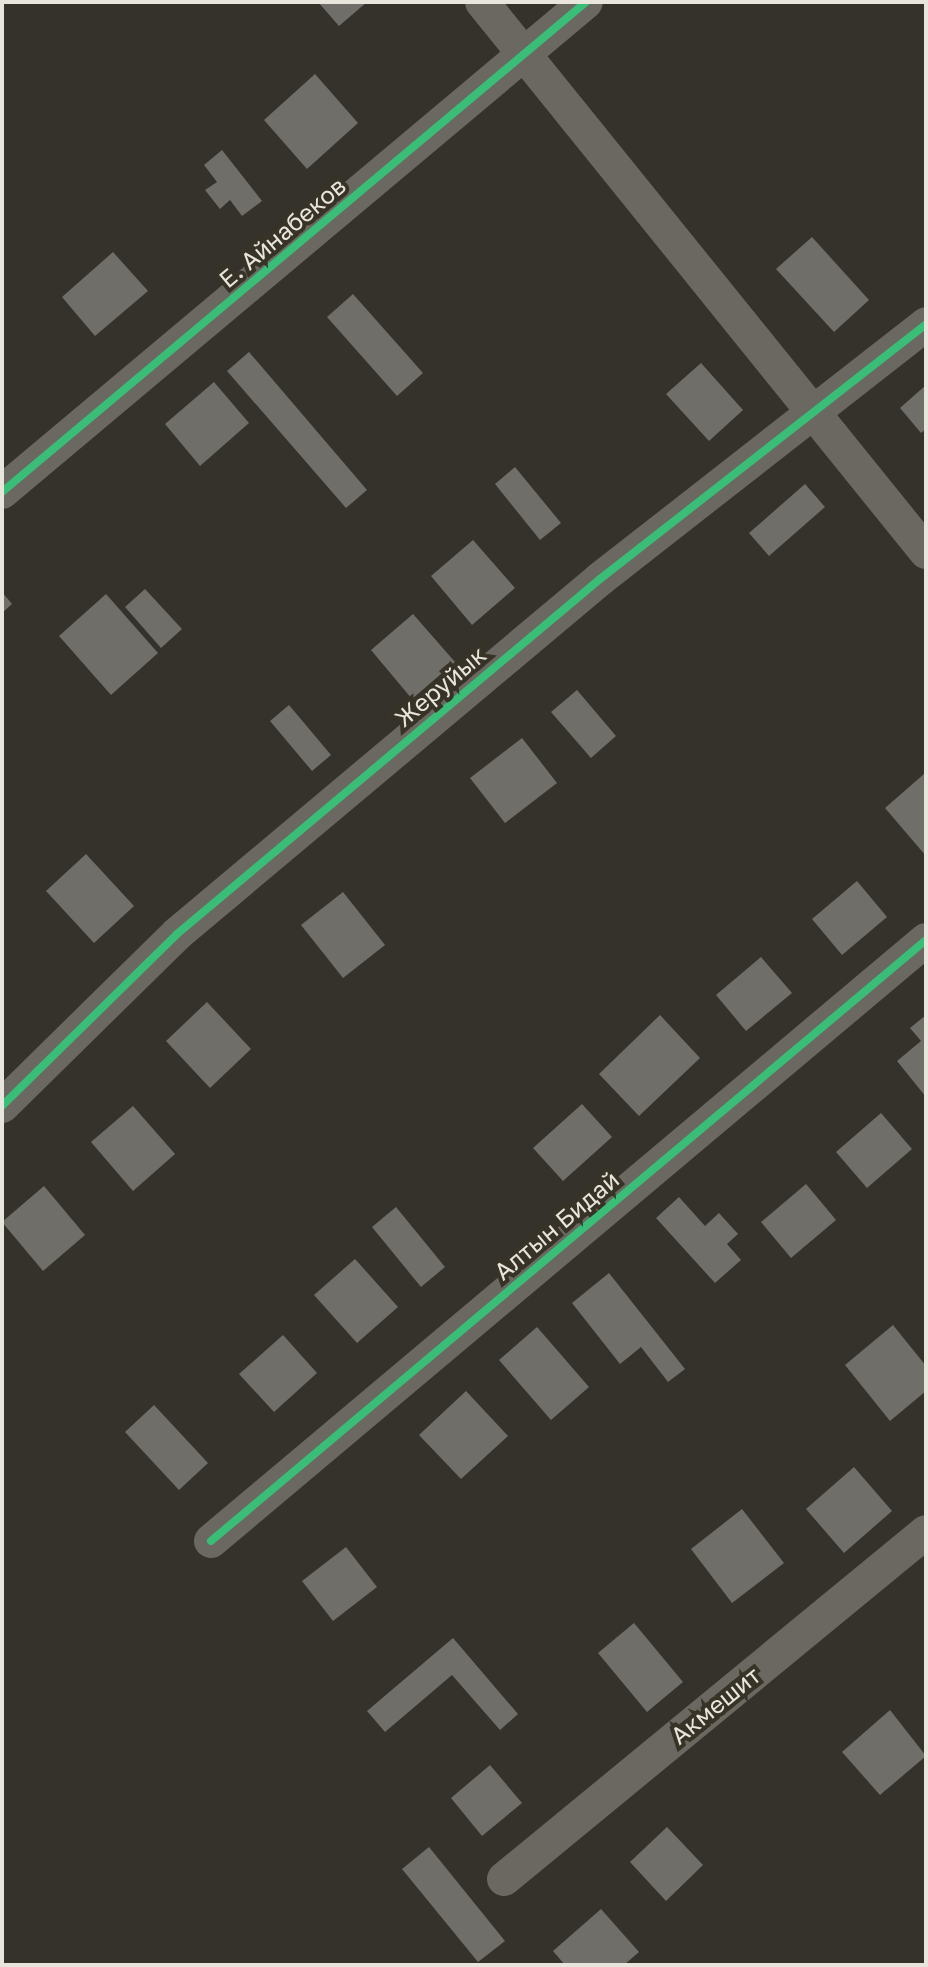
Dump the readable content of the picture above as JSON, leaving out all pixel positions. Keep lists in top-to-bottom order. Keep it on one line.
{"streets":{"street":["Е. Айнабеков","Жеруйык","Алтын Бидай","Акмешит"]}}
